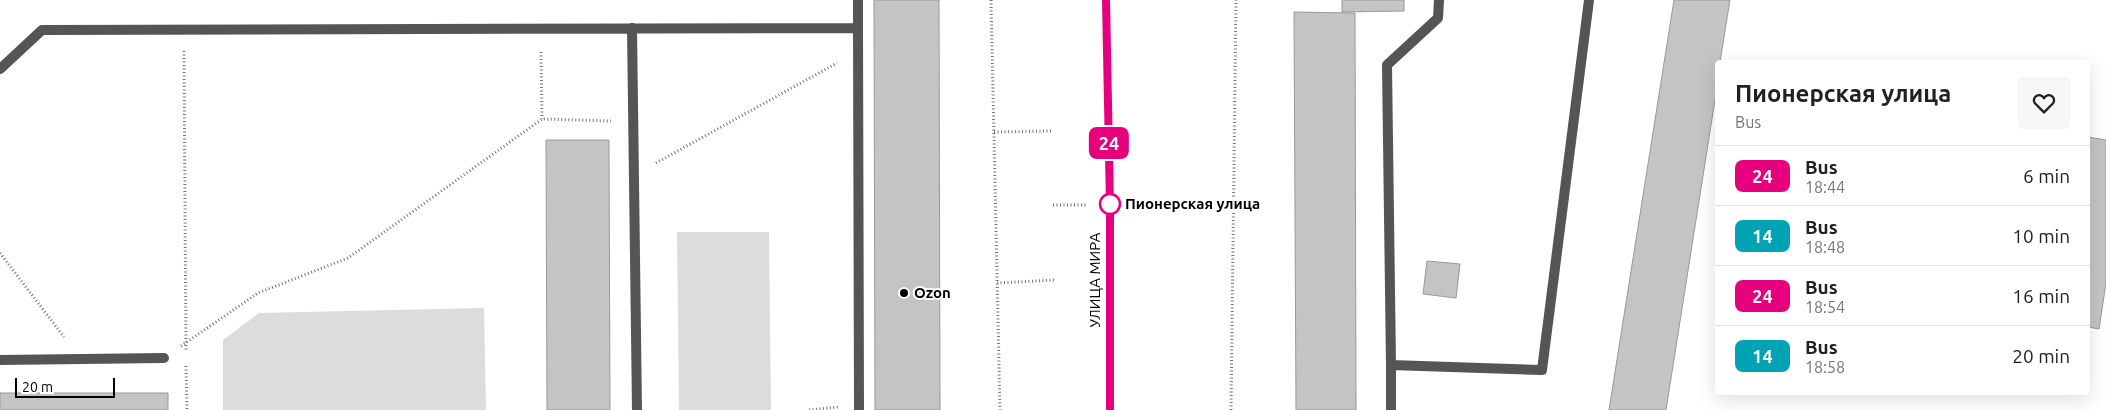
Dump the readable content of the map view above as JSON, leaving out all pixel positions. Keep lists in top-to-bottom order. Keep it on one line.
{"streets":{"street":["УЛИЦА МИРА"]},"places":["Пионерская улица","Ozon"],"lines":["bus line 24"],"scale_bar":"20 m","page":{"on_map":"24","heading":["Пионерская улица","Bus"],"list":[{"mark":"24","name":"Bus","note":"18:44","value":"6 min"},{"mark":"14","name":"Bus","note":"18:48","value":"10 min"},{"mark":"24","name":"Bus","note":"18:54","value":"16 min"},{"mark":"14","name":"Bus","note":"18:58","value":"20 min"}],"scale":"20 m"}}
